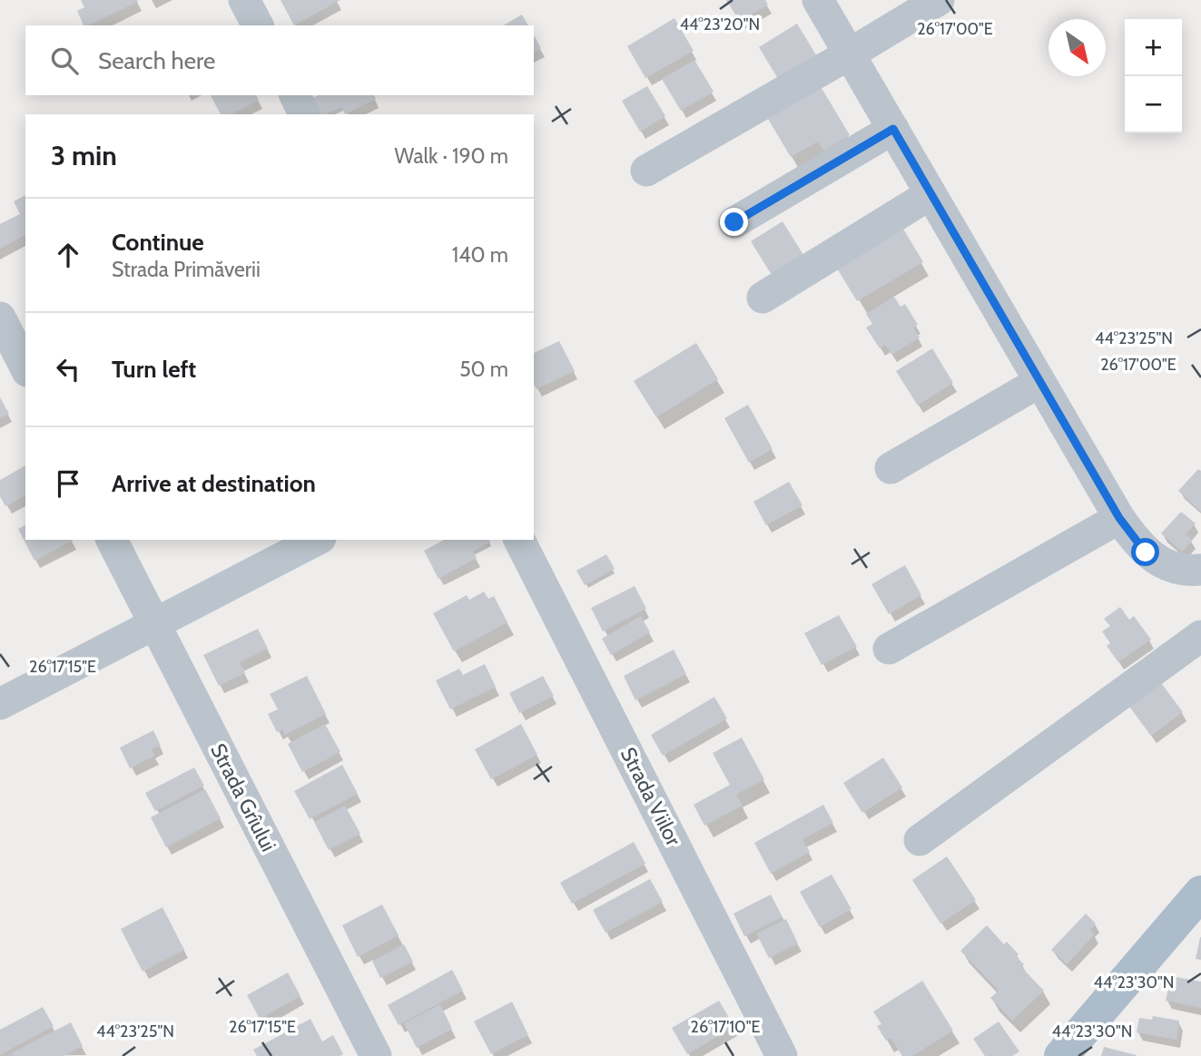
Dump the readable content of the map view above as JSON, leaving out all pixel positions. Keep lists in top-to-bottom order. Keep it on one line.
{"streets":{"street":["Strada Viilor","Strada Grîului"]},"north":"bottom right","page":{"map_buttons":["+","−"],"search":"Search here","heading":["3 min","Walk · 190 m"],"list":[["Continue","Strada Primăverii","140 m"],["Turn left","50 m"],"Arrive at destination"]},"coordinates":["44°23'20\"N","26°17'00\"E","44°23'25\"N","26°17'15\"E","44°23'30\"N","26°17'10\"E"]}
